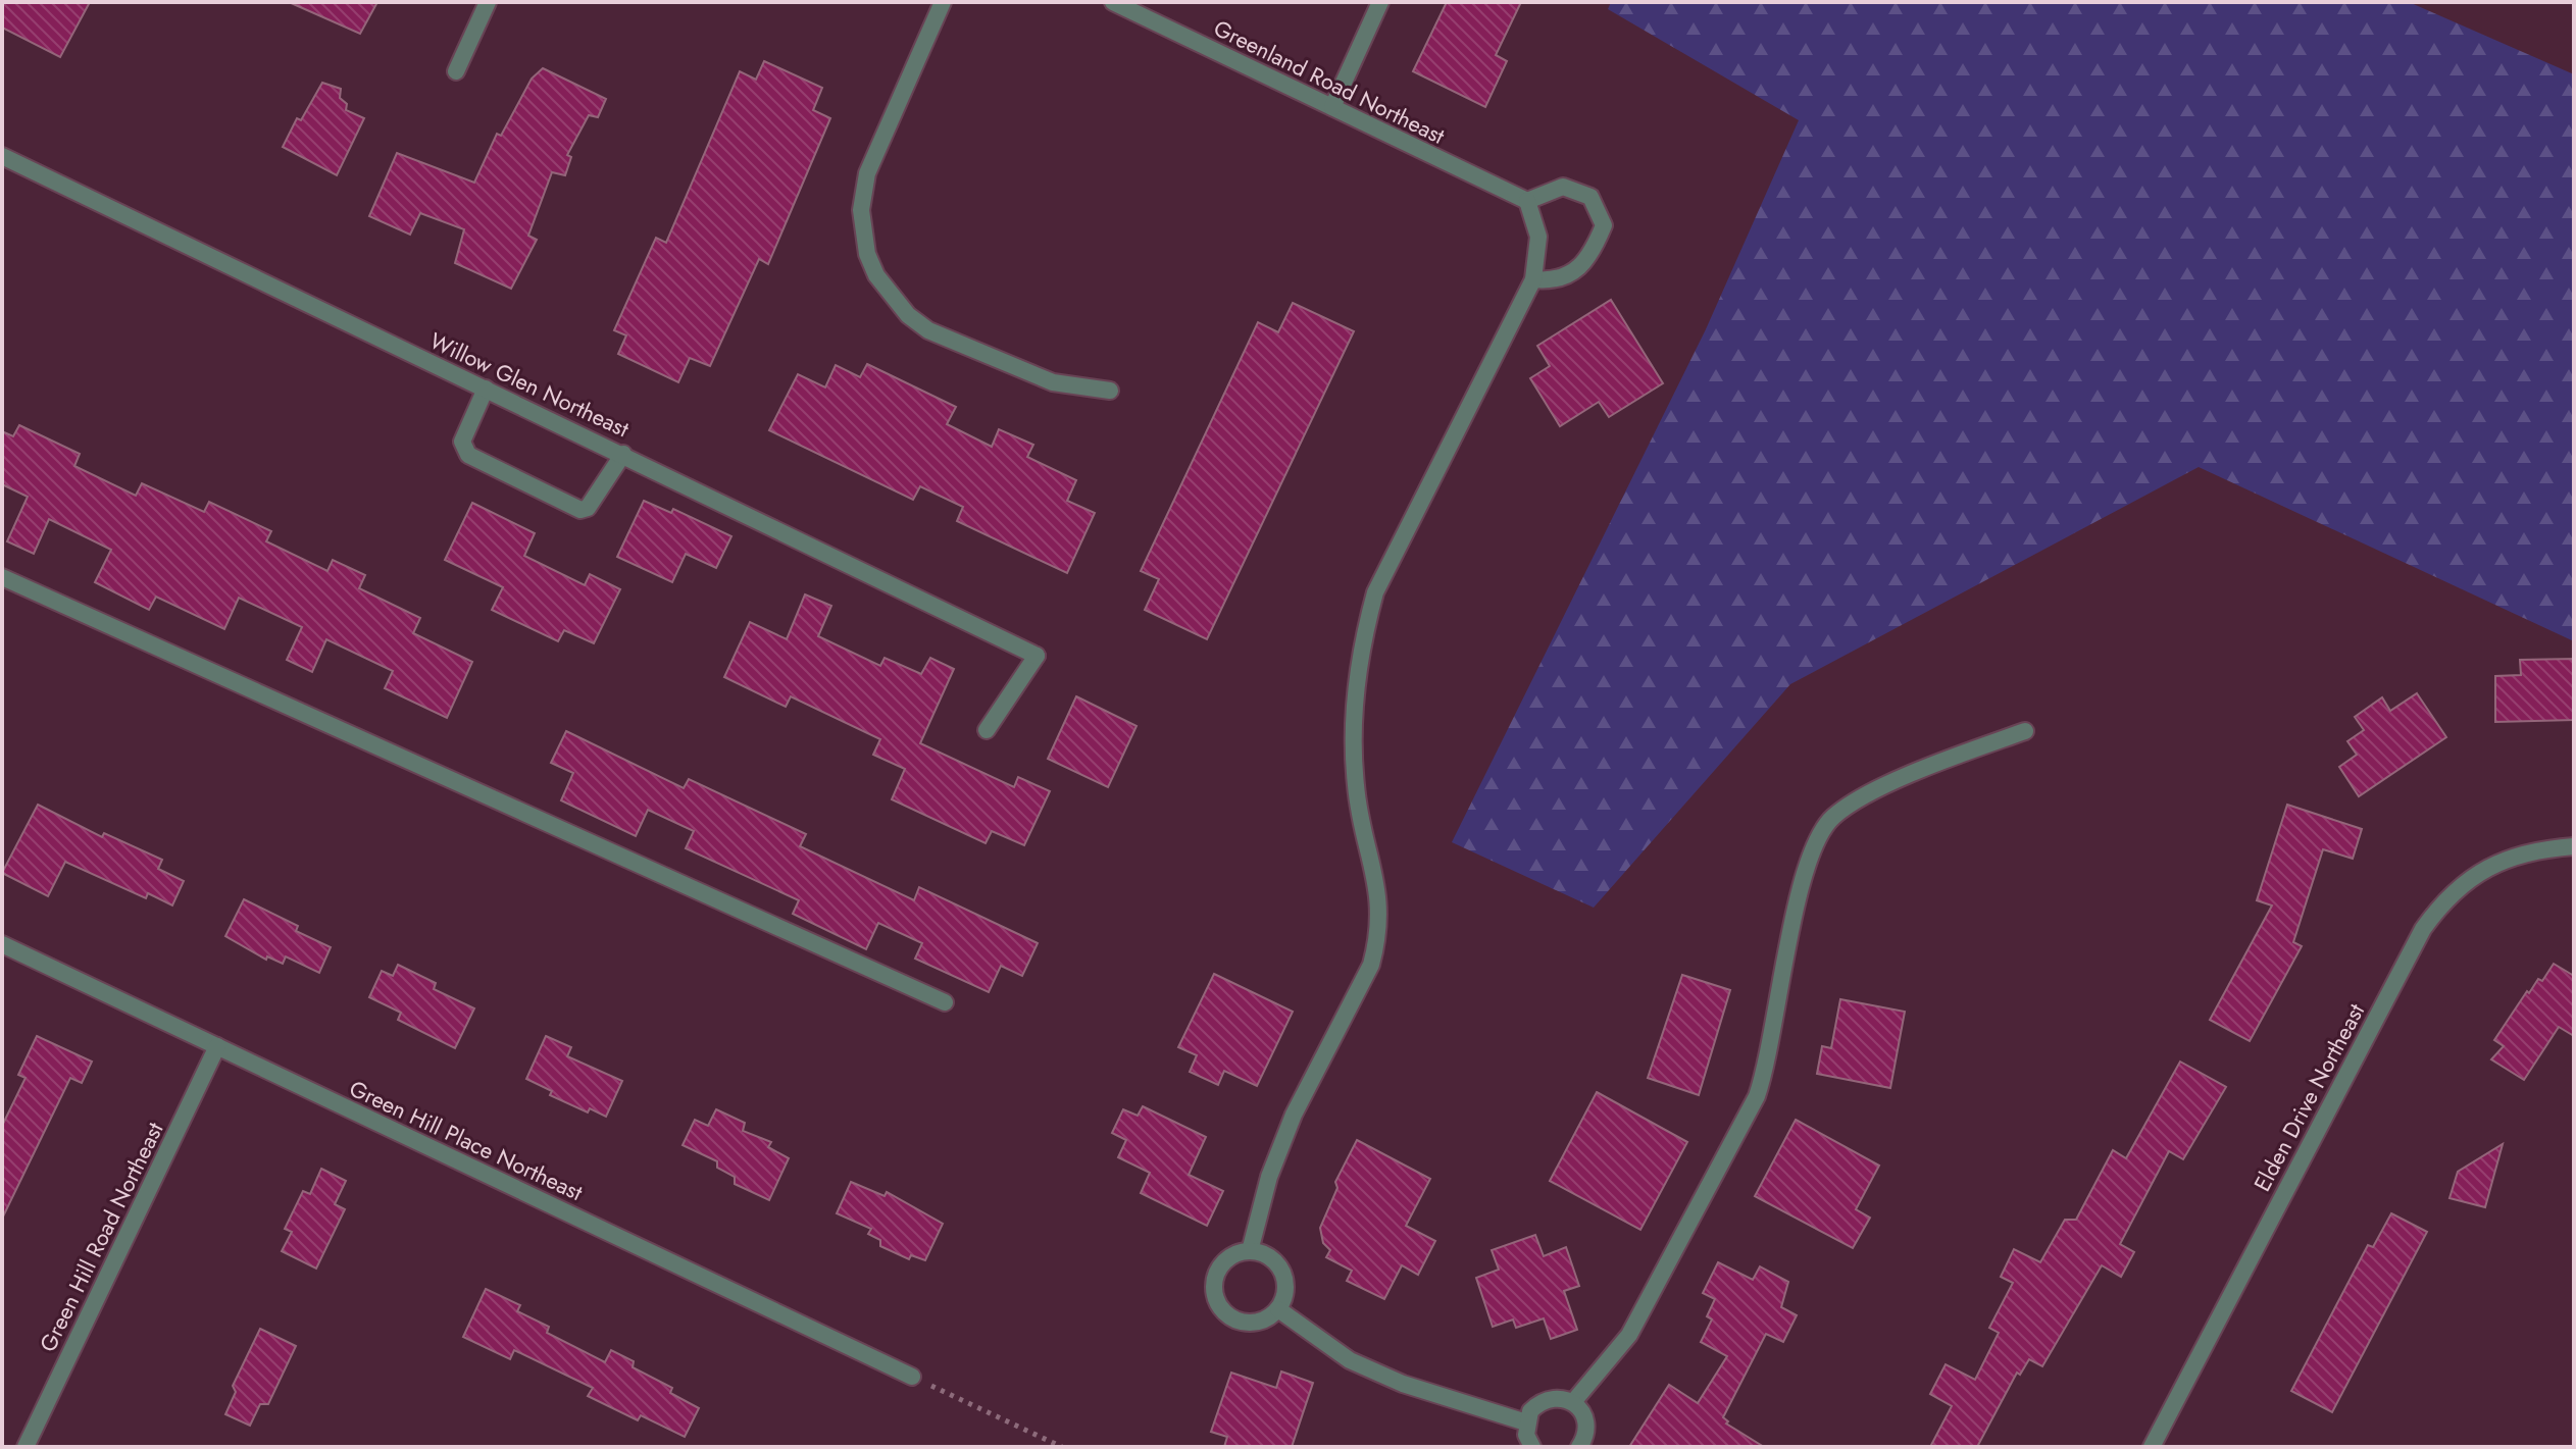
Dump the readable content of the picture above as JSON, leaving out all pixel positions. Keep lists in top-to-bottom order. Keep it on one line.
{"streets":{"street":["Greenland Road Northeast","Willow Glen Northeast","Elden Drive Northeast","Green Hill Place Northeast","Green Hill Road Northeast"]},"crossings":[["Green Hill Place Northeast","Green Hill Road Northeast"]]}
